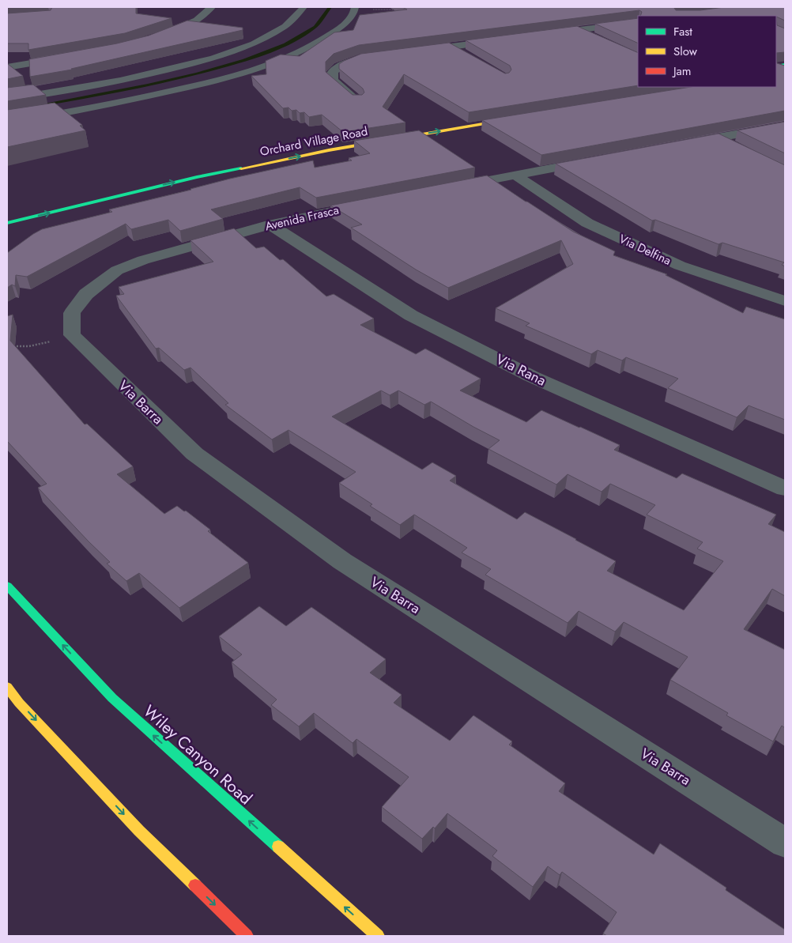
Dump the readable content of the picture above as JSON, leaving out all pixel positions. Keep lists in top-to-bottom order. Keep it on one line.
{"streets":{"main road":["Orchard Village Road","Wiley Canyon Road"],"street":["Avenida Frasca","Via Delfina","Via Rana","Via Barra"]},"crossings":[["Avenida Frasca","Via Rana"],["Avenida Frasca","Via Barra"]],"one_way":["Orchard Village Road"],"legend":["Fast","Slow","Jam"]}
